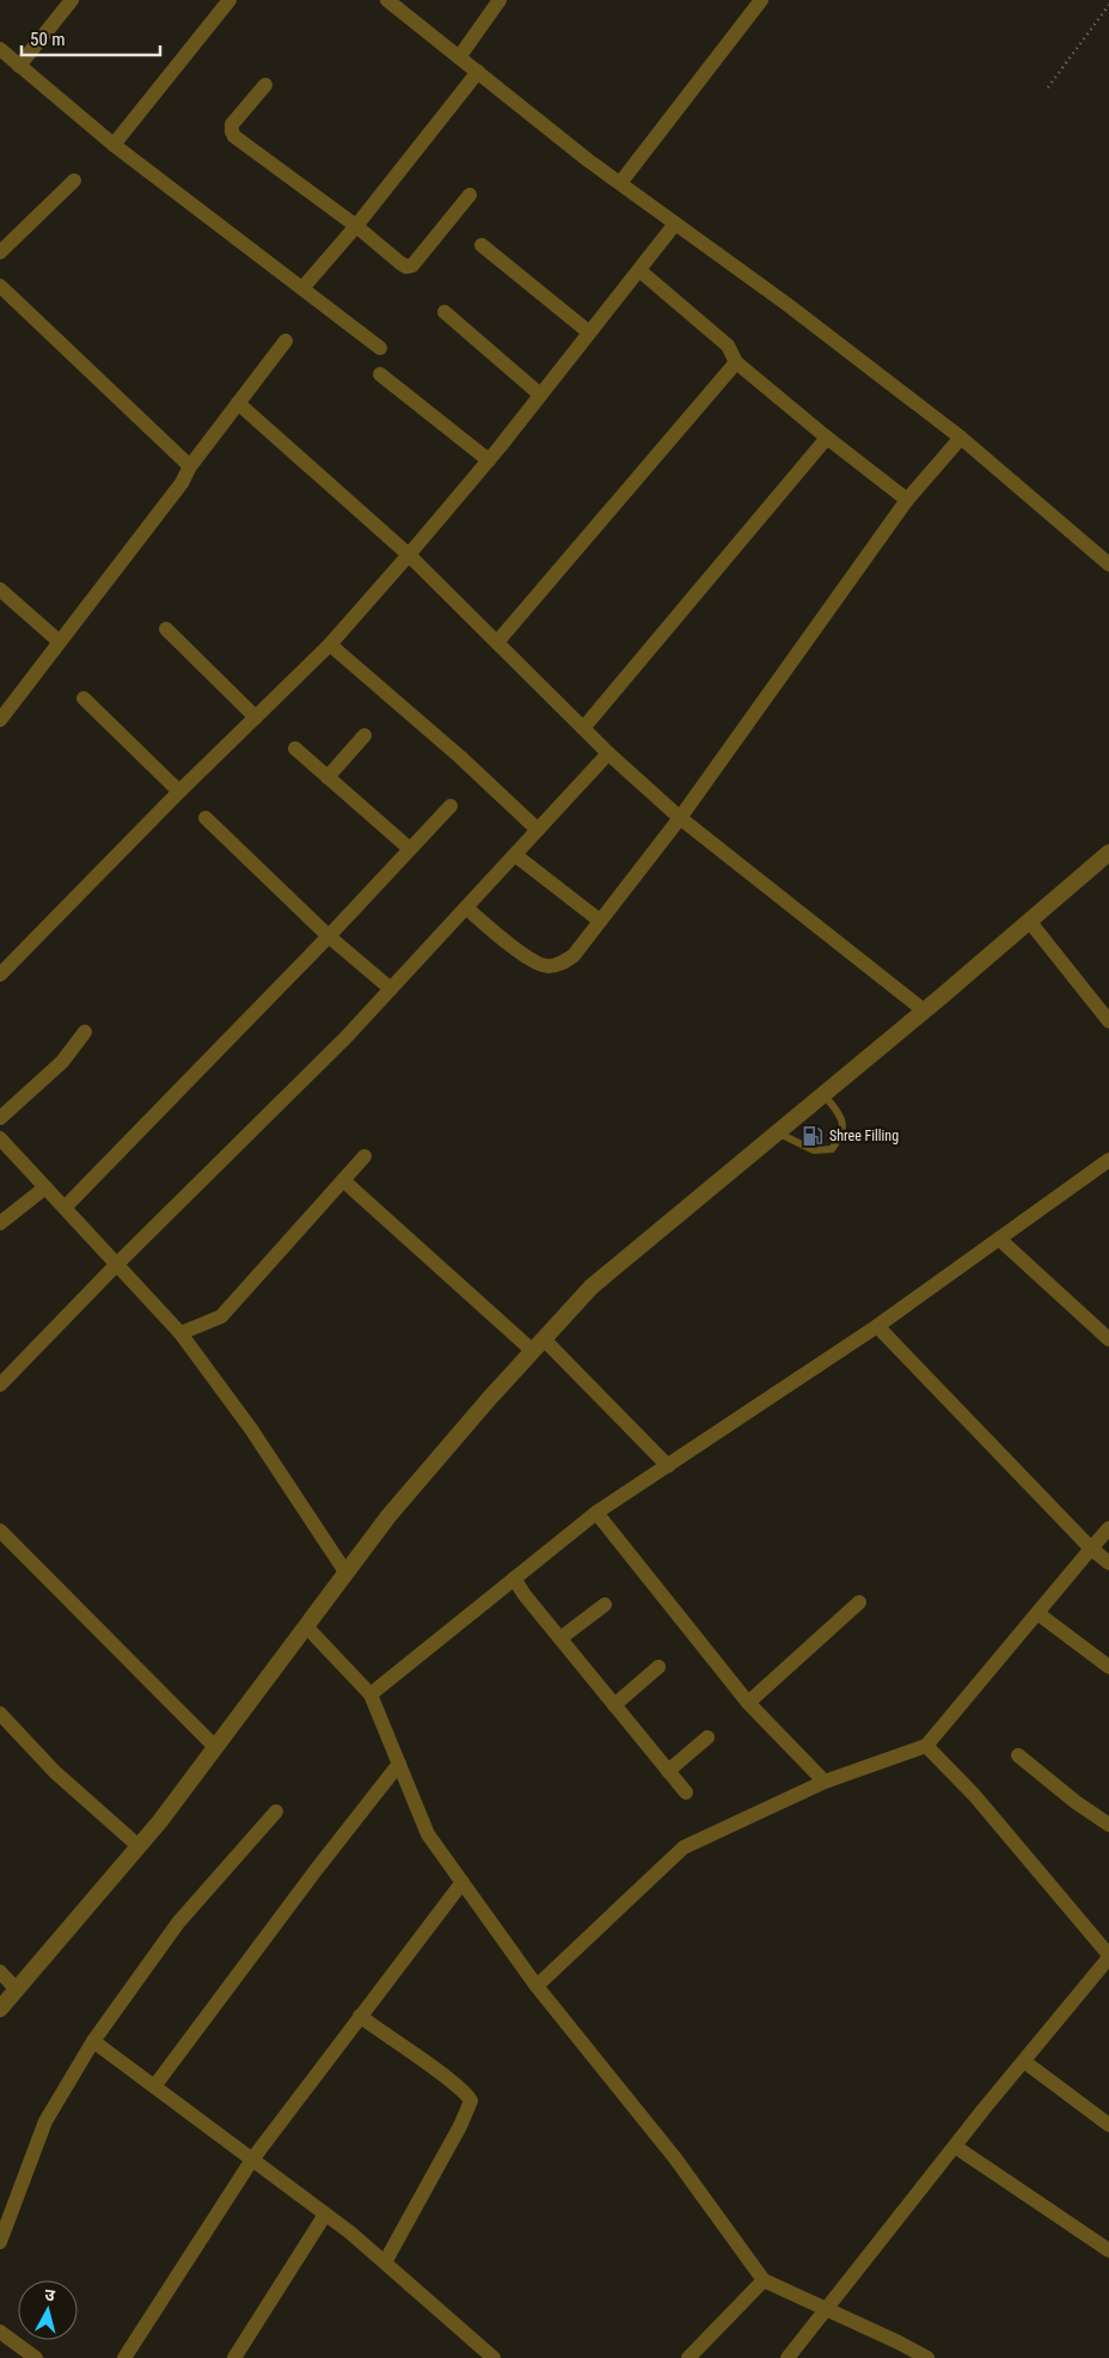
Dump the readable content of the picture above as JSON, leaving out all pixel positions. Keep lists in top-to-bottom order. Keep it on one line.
{"places":{"fuel station":["Shree Filling"]},"scale_bar":"50 m","north":"top"}
